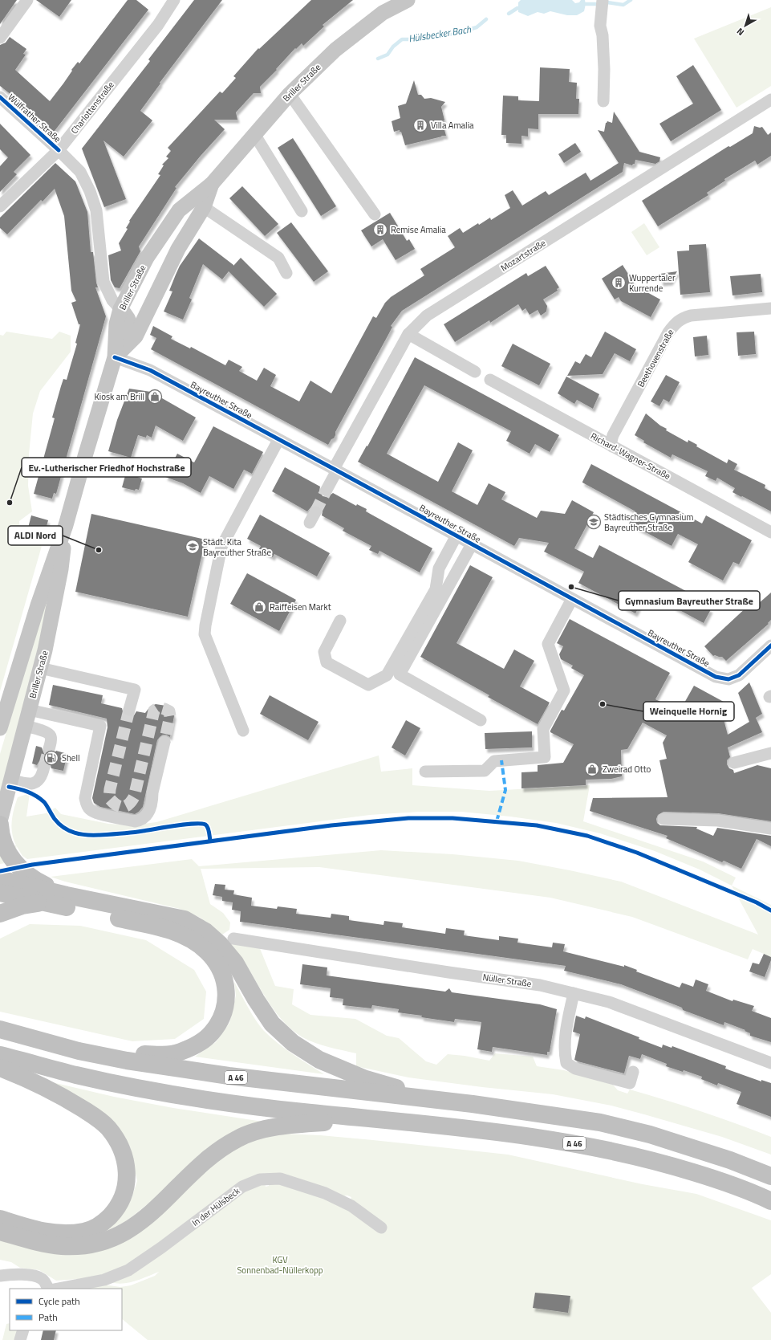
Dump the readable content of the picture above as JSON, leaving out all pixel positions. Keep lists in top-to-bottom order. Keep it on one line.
{"streets":{"highway":["A 46"],"main road":["Briller Straße"],"street":["Charlottenstraße","Wülfrather Straße","Mozartstraße","Beethovenstraße","Bayreuther Straße","Richard-Wagner-Straße","Nüller Straße","In der Hülsbeck"]},"crossings":[["Briller Straße","Wülfrather Straße"],["Briller Straße","Bayreuther Straße"],["Charlottenstraße","Wülfrather Straße"],["Mozartstraße","Bayreuther Straße"],["Beethovenstraße","Richard-Wagner-Straße"]],"water":["Hülsbecker Bach"],"parks":["KGV Sonnenbad-Nüllerkopp"],"places":{"building":["Villa Amalia","Remise Amalia","Wuppertaler Kurrende"],"shop":["Kiosk am Brill","Raiffeisen Markt","Zweirad Otto"],"other":["Ev.-Lutherischer Friedhof Hochstraße","ALDI Nord","Gymnasium Bayreuther Straße","Weinquelle Hornig"],"school or university":["Städtisches Gymnasium Bayreuther Straße","Städt. Kita Bayreuther Straße"],"fuel station":["Shell"]},"legend":["Cycle path","Path"],"north":"bottom left"}
